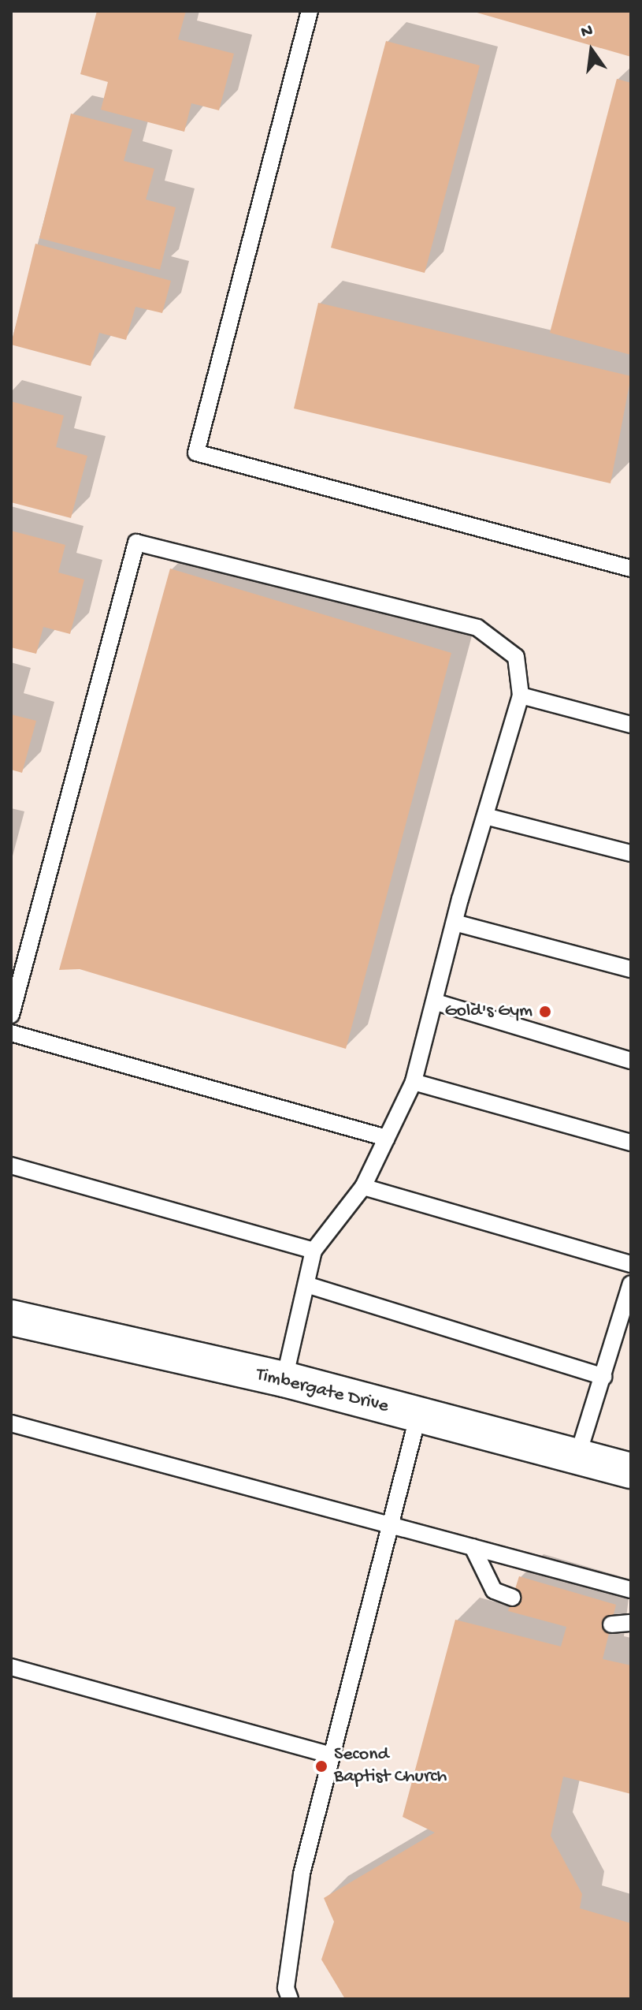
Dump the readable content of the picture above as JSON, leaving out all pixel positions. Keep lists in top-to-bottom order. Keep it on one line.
{"streets":{"street":["Timbergate Drive"]},"places":["Gold's Gym","Second Baptist Church"],"north":"top"}
